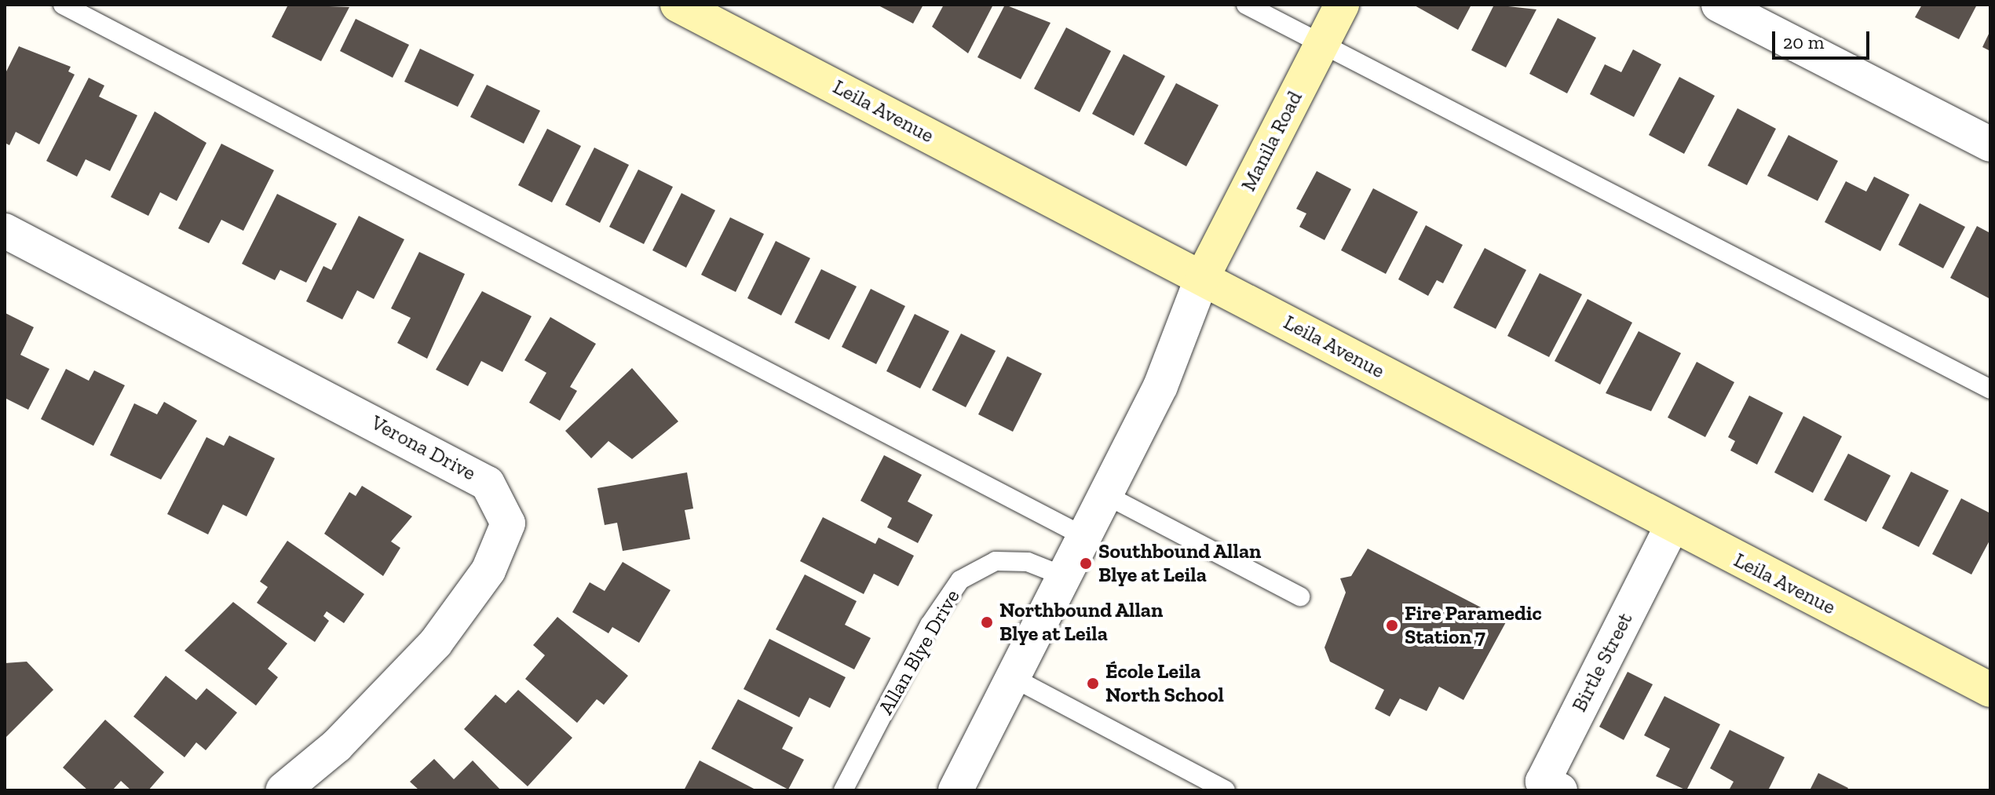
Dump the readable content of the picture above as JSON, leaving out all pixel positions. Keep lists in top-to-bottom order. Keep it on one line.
{"streets":{"street":["Leila Avenue","Manila Road","Verona Drive","Birtle Street"],"lane":["Allan Blye Drive"]},"crossings":[["Leila Avenue","Manila Road"],["Leila Avenue","Birtle Street"]],"places":["Southbound Allan Blye at Leila","Northbound Allan Blye at Leila","Fire Paramedic Station 7","École Leila North School"],"scale_bar":"20 m"}
